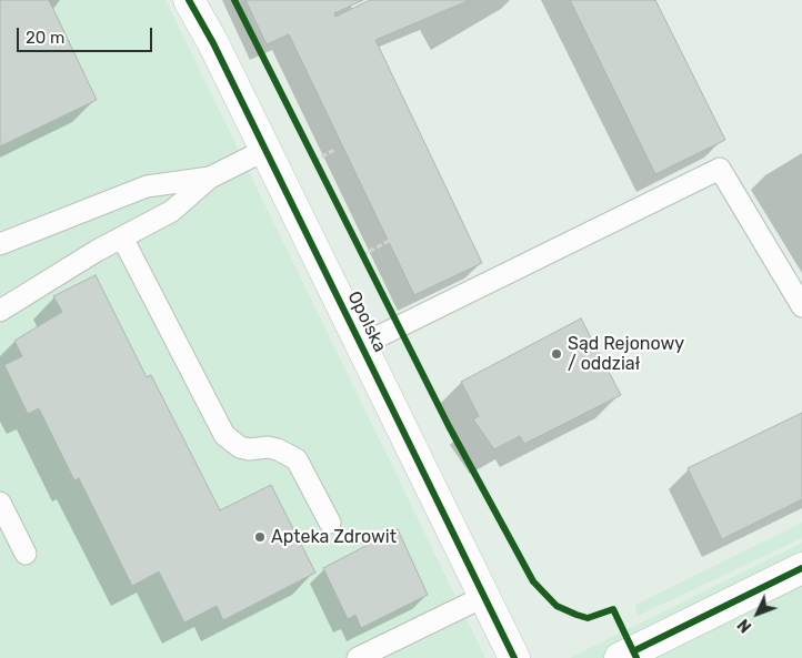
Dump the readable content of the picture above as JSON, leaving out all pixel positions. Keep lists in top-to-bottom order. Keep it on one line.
{"streets":{"street":["Opolska"]},"places":["Sąd Rejonowy / oddział","Apteka Zdrowit"],"scale_bar":"20 m","north":"bottom left"}
